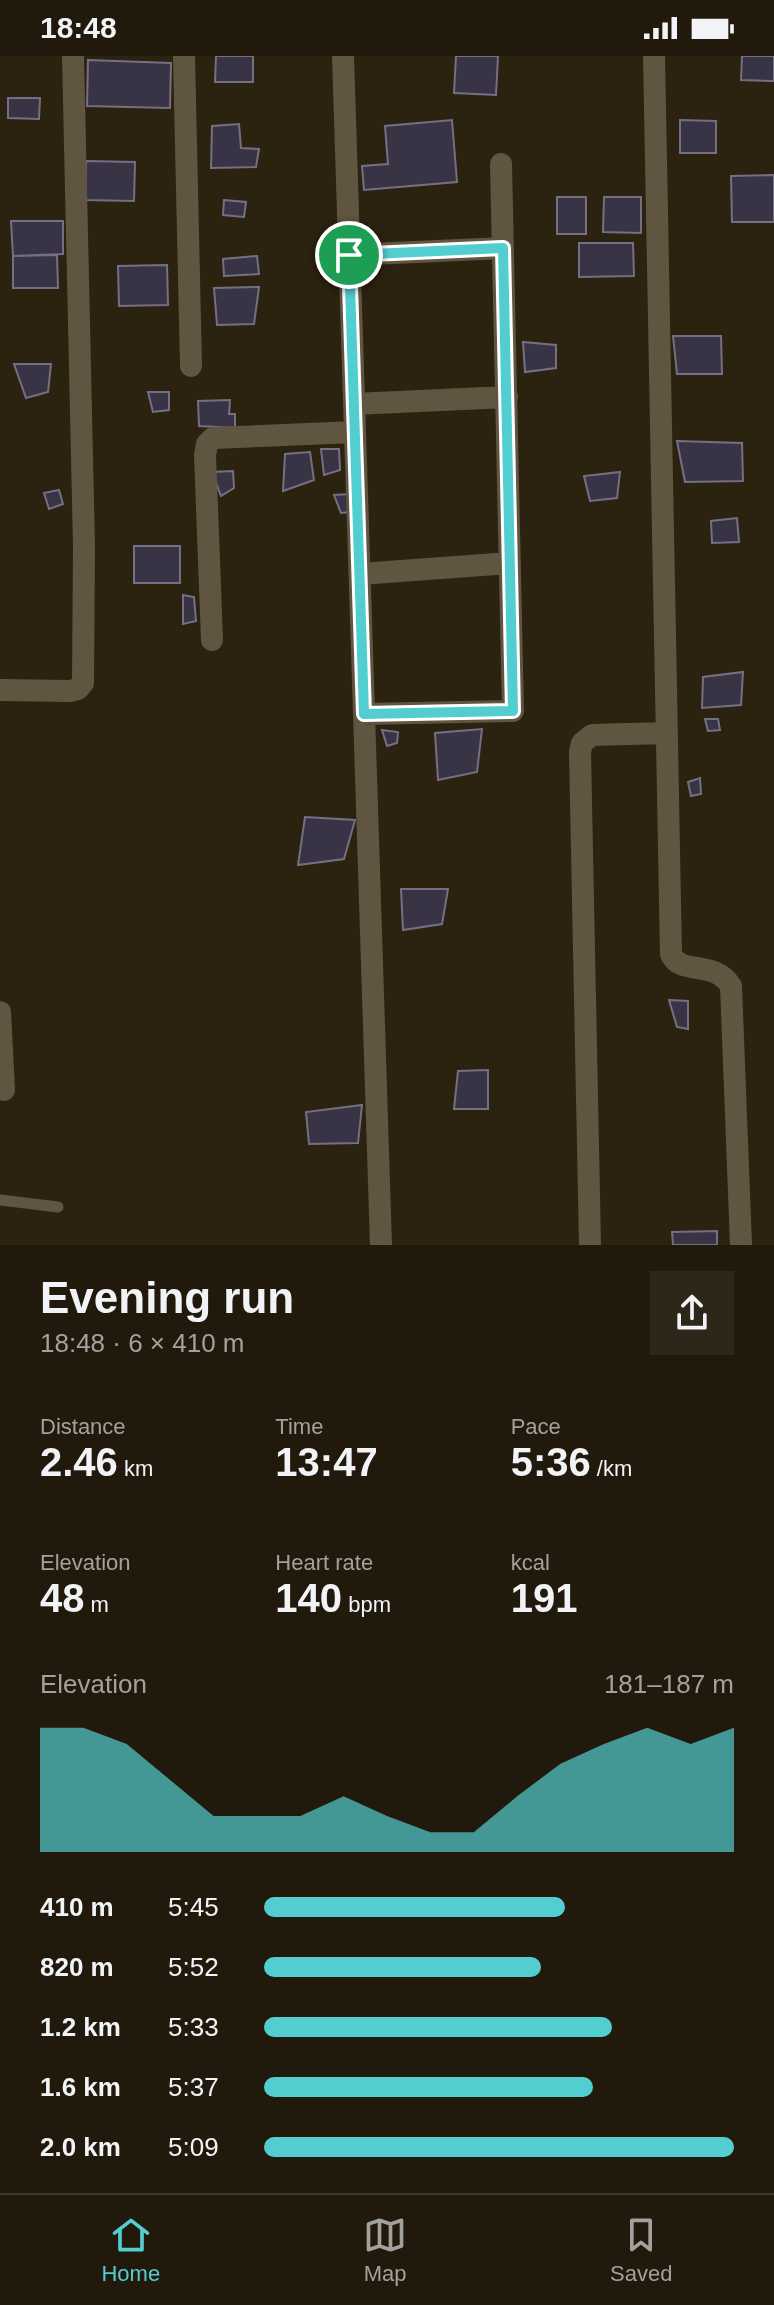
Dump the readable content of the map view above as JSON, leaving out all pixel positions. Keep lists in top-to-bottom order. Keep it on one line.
{"page":{"status":"18:48","heading":["Evening run","18:48 · 6 × 410 m"],"stats":[["Distance","2.46 km"],["Time","13:47"],["Pace","5:36 /km"],["Elevation","48 m"],["Heart rate","140 bpm"],["kcal","191"]],"chart":["Elevation","181–187 m"],"list":[{"name":"410 m","note":"5:45"},{"name":"820 m","note":"5:52"},{"name":"1.2 km","note":"5:33"},{"name":"1.6 km","note":"5:37"},{"name":"2.0 km","note":"5:09"}],"tabs":["Home","Map","Saved"]}}
